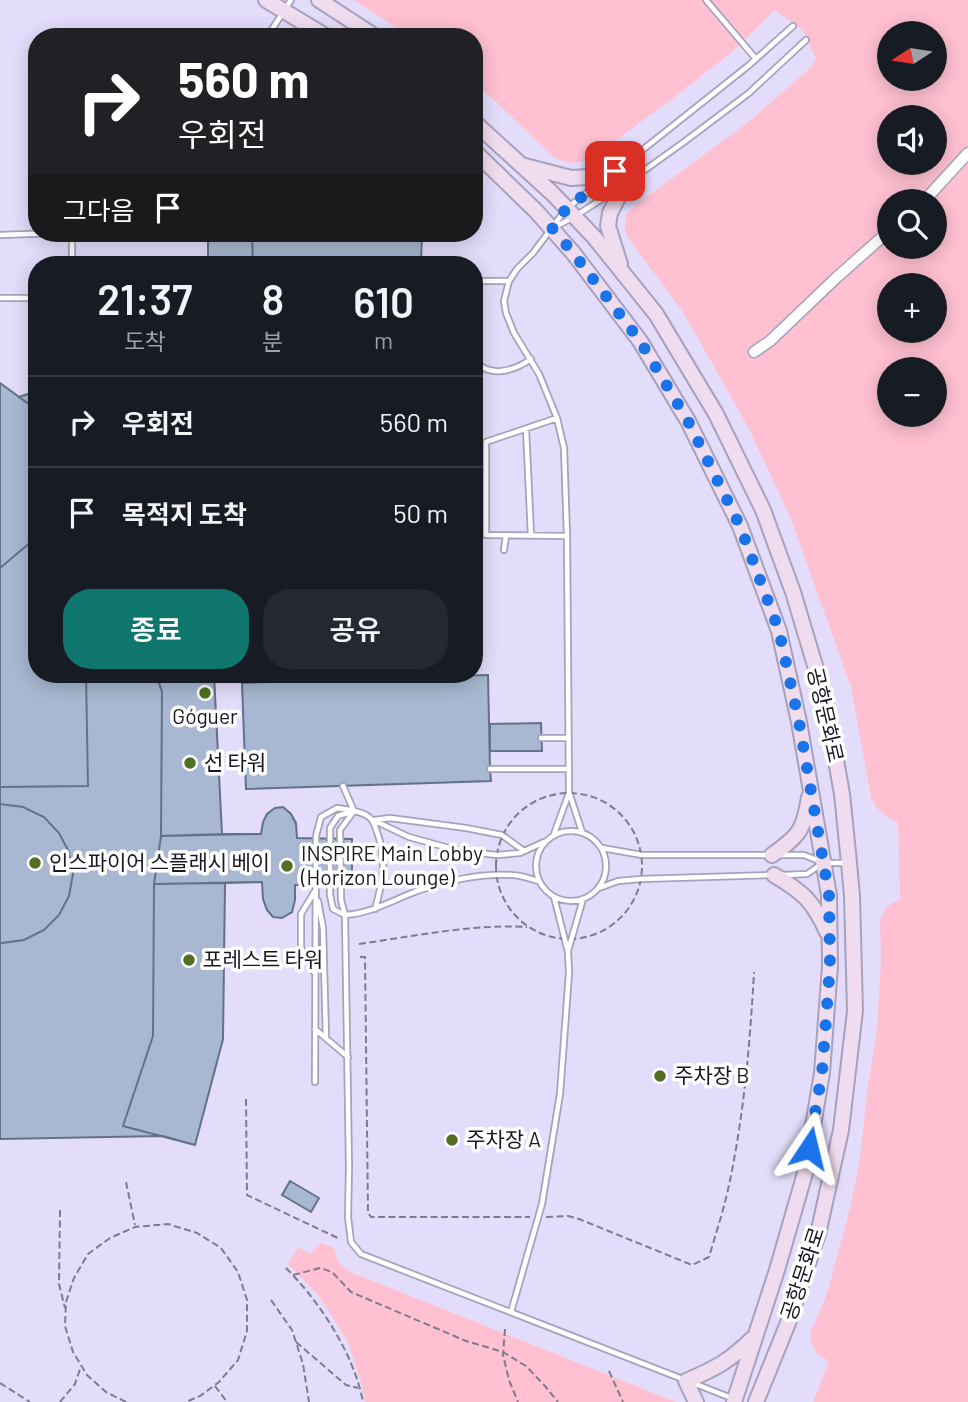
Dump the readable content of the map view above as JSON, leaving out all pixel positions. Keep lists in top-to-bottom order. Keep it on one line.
{"streets":{"street":["공항문화로"]},"places":["Góguer","선 타워","인스파이어 스플래시 베이","INSPIRE Main Lobby (Horizon Lounge)","포레스트 타워","주차장 B","주차장 A"],"north":"left","page":{"map_buttons":["+","−"],"turn":["560 m","우회전"],"then":"그다음","eta":["21:37","도착","8","분","610","m"],"list":[{"name":"우회전","value":"560 m"},{"name":"목적지 도착","value":"50 m"}],"buttons":["종료","공유"]}}
